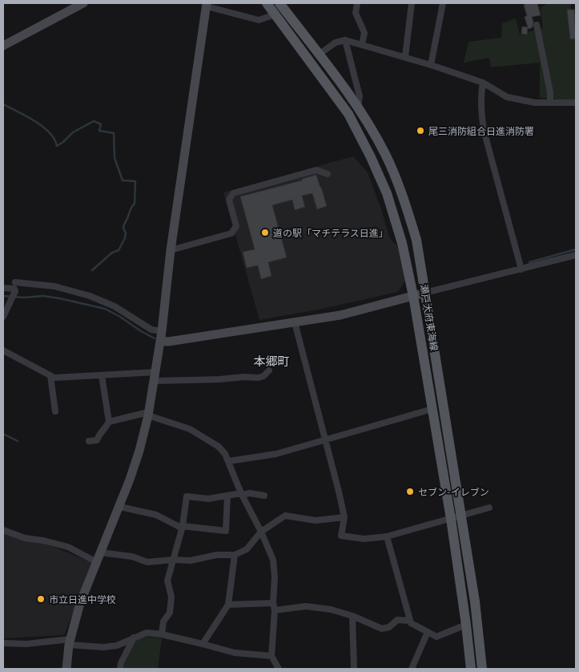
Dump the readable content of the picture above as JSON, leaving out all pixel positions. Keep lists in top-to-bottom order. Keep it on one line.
{"streets":{"main road":["瀬戸大府東海線"]},"districts":["本郷町"],"places":["尾三消防組合日進消防署","道の駅「マチテラス日進」","セブン-イレブン","市立日進中学校"]}
